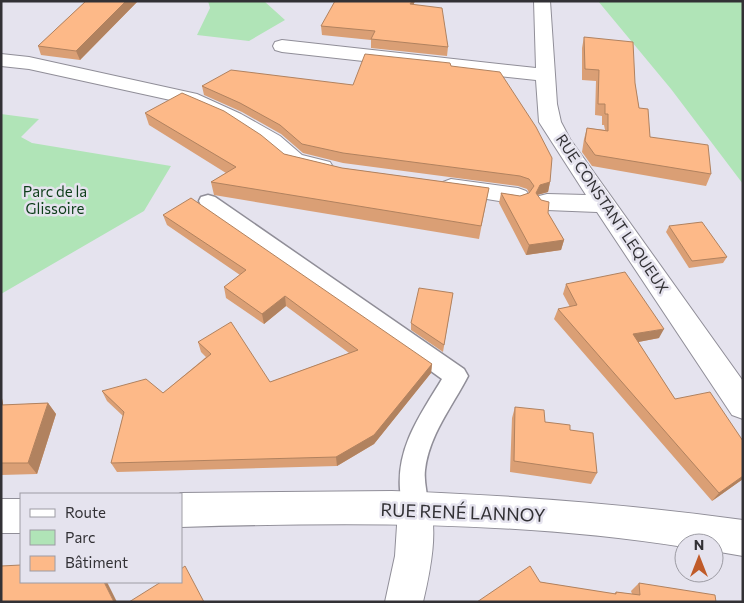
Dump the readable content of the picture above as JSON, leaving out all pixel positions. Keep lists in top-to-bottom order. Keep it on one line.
{"streets":{"street":["RUE CONSTANT LEQUEUX","RUE RENÉ LANNOY"]},"parks":["Parc de la Glissoire"],"legend":["Route","Parc","Bâtiment"],"north":"top"}
